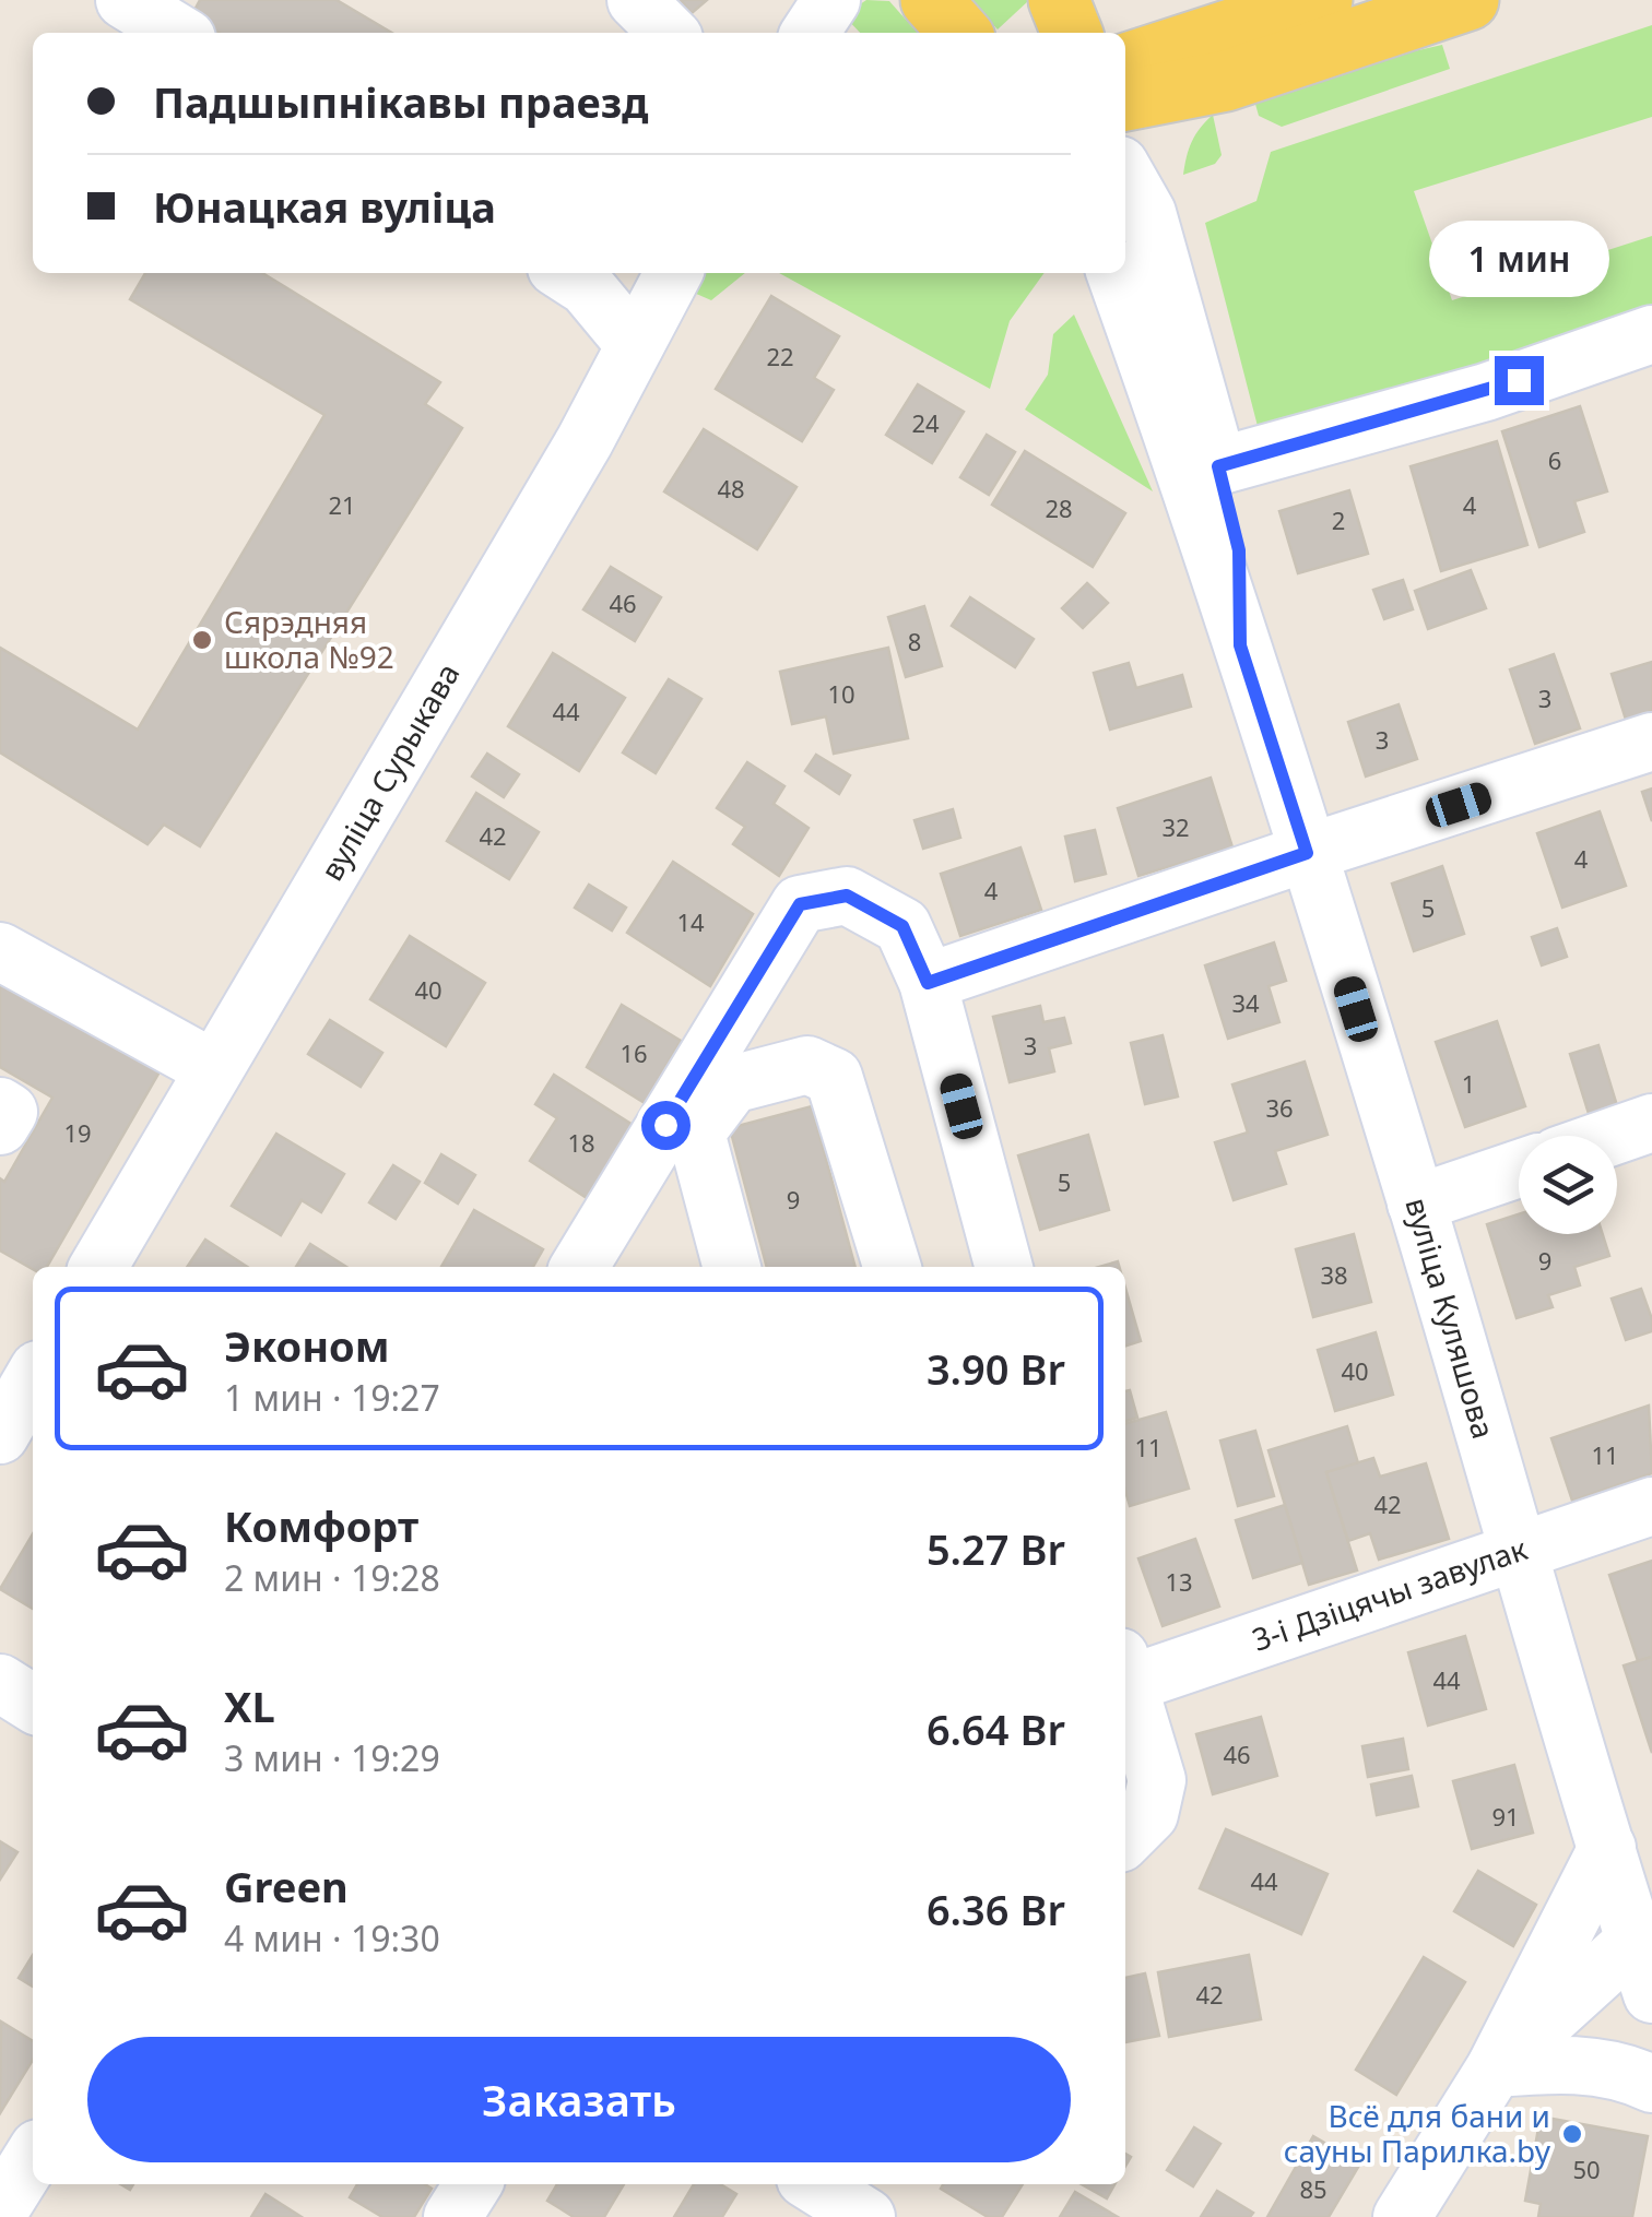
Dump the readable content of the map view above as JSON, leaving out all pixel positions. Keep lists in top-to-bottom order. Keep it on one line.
{"streets":{"street":["вуліца Сурыкава","вуліца Куляшова","3-і Дзіцячы завулак"]},"crossings":[["вуліца Куляшова","3-і Дзіцячы завулак"]],"places":["Сярэдняя школа №92","Всё для бани и сауны Парилка.by"],"house_numbers":["22","24","6","48","21","4","28","2","46","8","10","3","44","3","32","42","4","4","5","14","40","34","3","16","1","36","19","18","5","9","9","38","40","11","11","42","13","44","46","91","44","42","50","85"],"page":{"banner":["Падшыпнікавы праезд","Юнацкая вуліца"],"bubble":"1 мин","list":[{"name":"Эконом","note":"1 мин · 19:27","value":"3.90 Br"},{"name":"Комфорт","note":"2 мин · 19:28","value":"5.27 Br"},{"name":"XL","note":"3 мин · 19:29","value":"6.64 Br"},{"name":"Green","note":"4 мин · 19:30","value":"6.36 Br"}],"buttons":"Заказать"}}
